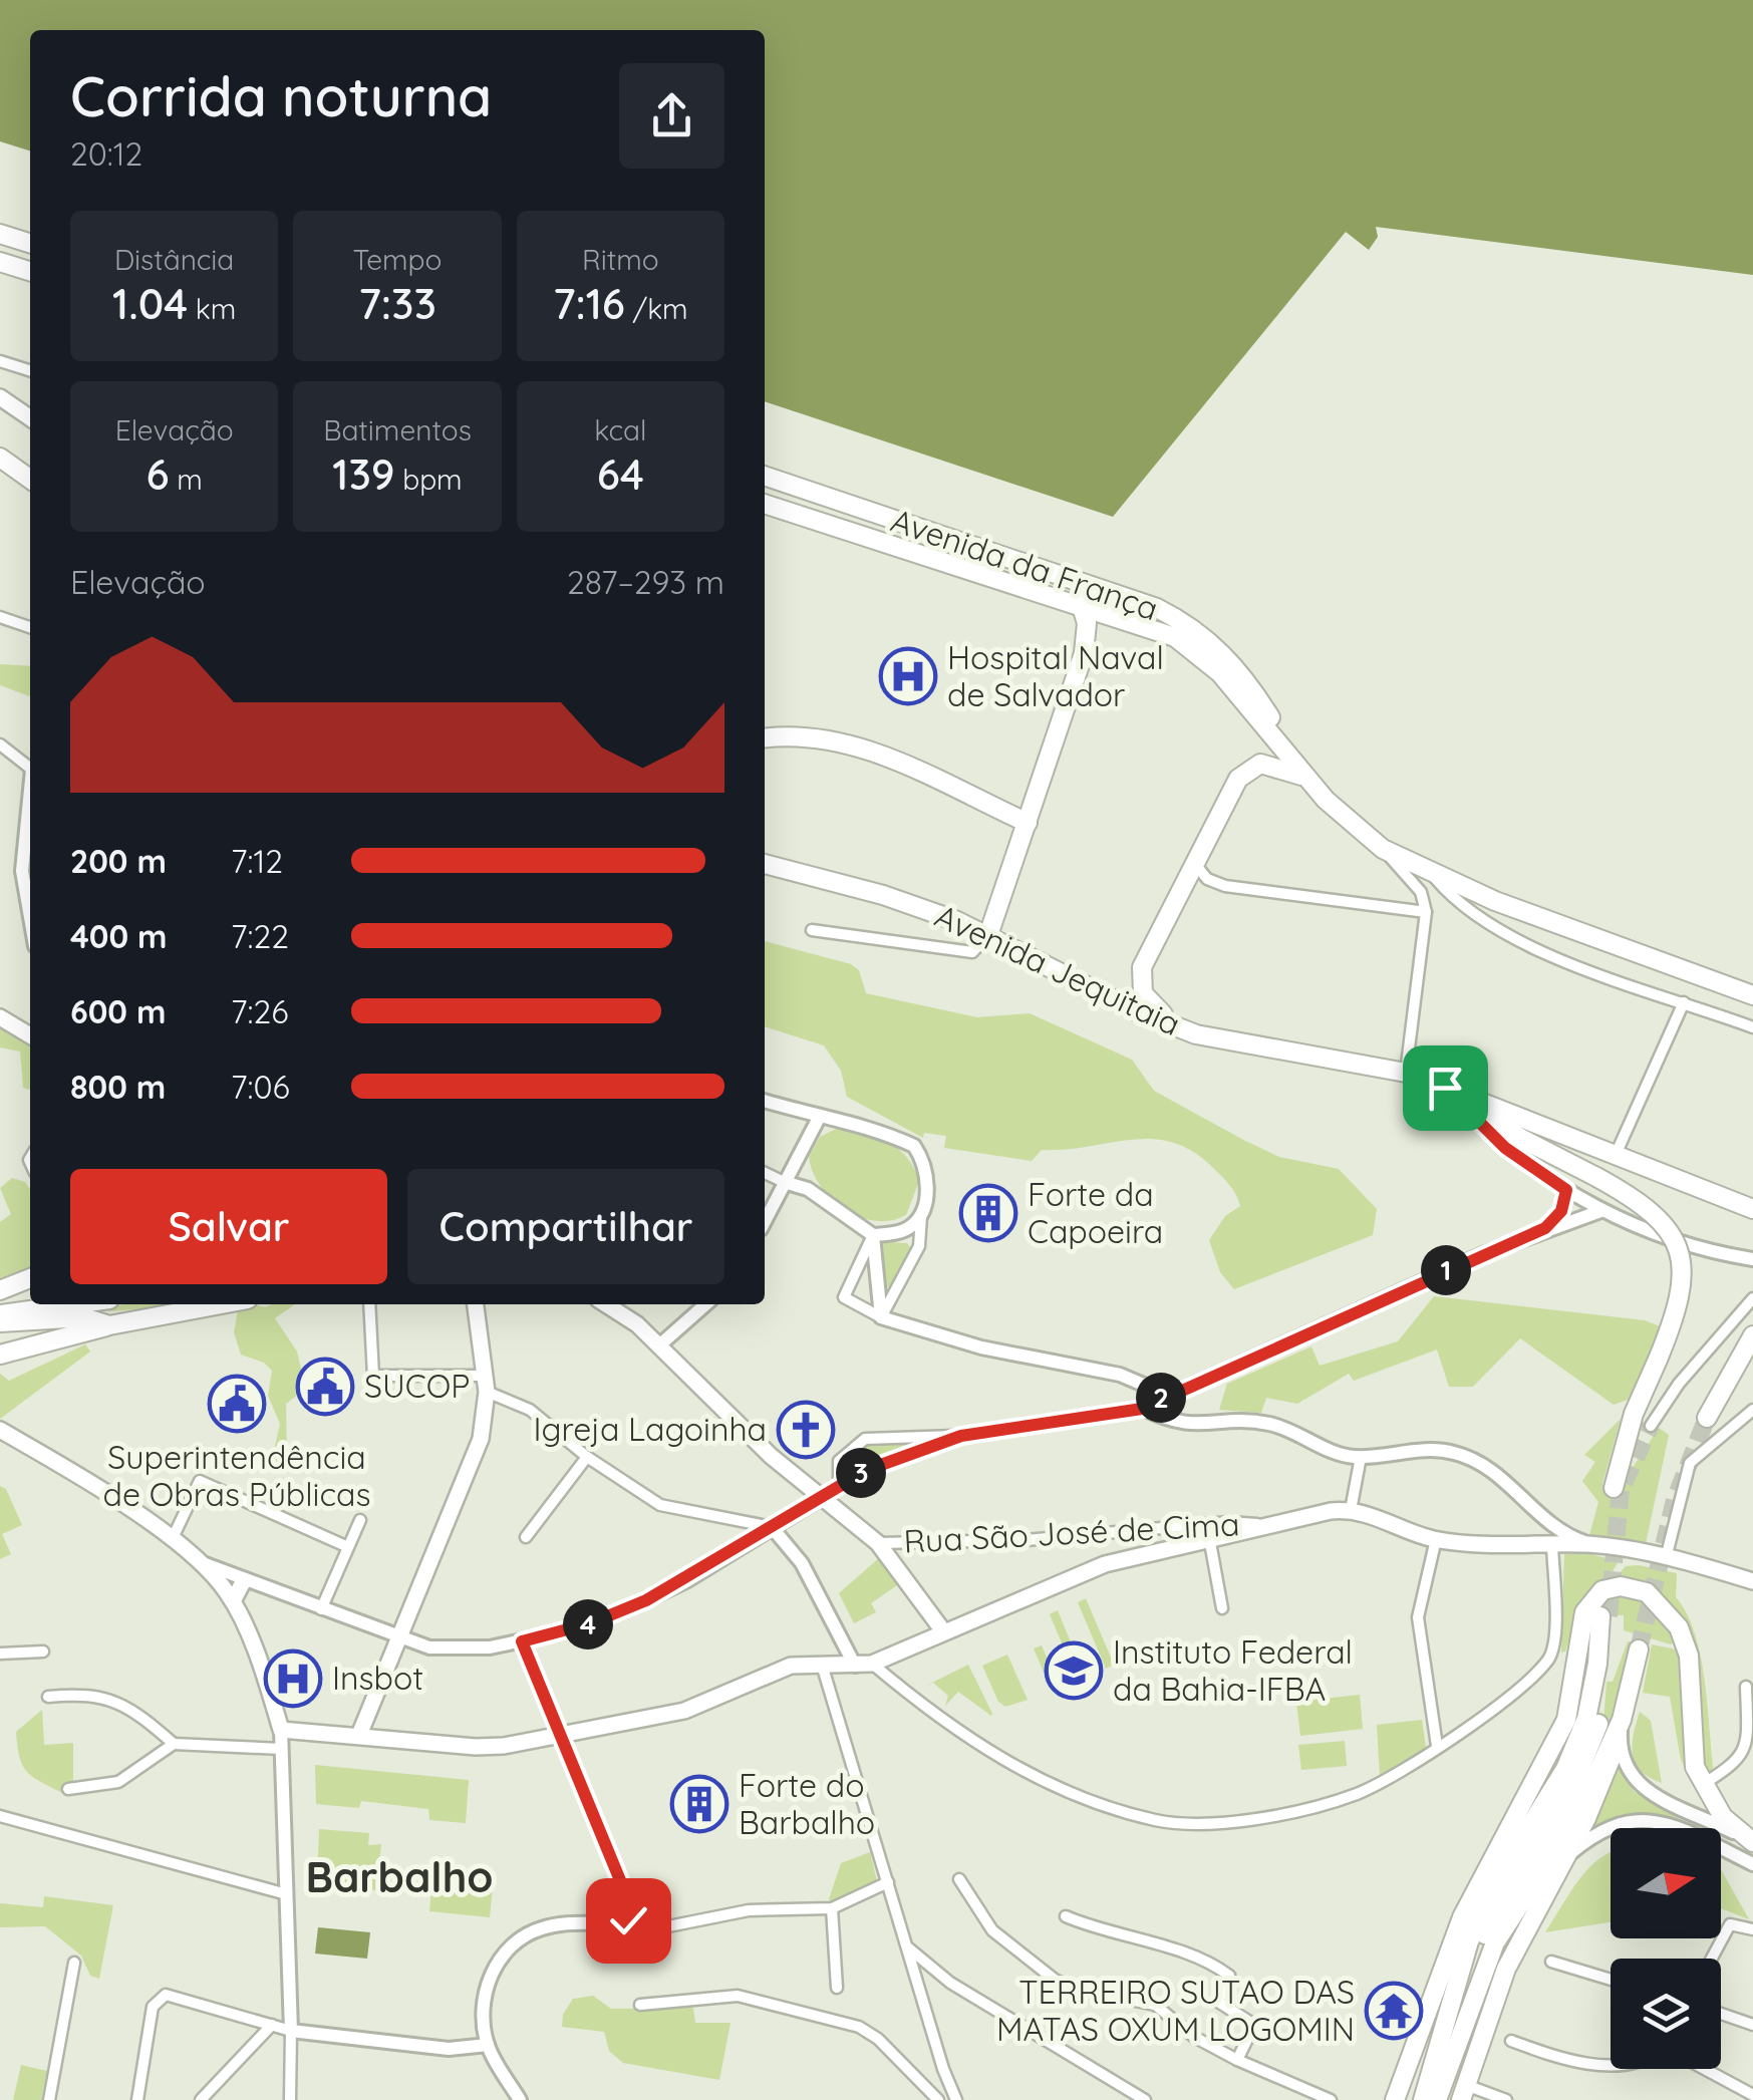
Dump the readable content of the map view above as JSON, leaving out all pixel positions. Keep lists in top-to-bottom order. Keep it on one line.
{"streets":{"main road":["Avenida da França","Avenida Jequitaia"],"street":["Rua São José de Cima"]},"districts":["Barbalho"],"places":{"hospital":["Hospital Naval de Salvador","Insbot"],"building":["Forte da Capoeira","Forte do Barbalho"],"public building":["SUCOP","Superintendência de Obras Públicas"],"church":["Igreja Lagoinha"],"school or university":["Instituto Federal da Bahia-IFBA"],"temple":["TERREIRO SUTAO DAS MATAS OXUM LOGOMIN"]},"north":"right","page":{"heading":["Corrida noturna","20:12"],"stats":[["Distância","1.04 km"],["Tempo","7:33"],["Ritmo","7:16 /km"],["Elevação","6 m"],["Batimentos","139 bpm"],["kcal","64"]],"chart":["Elevação","287–293 m"],"list":[{"name":"200 m","note":"7:12"},{"name":"400 m","note":"7:22"},{"name":"600 m","note":"7:26"},{"name":"800 m","note":"7:06"}],"buttons":["Salvar","Compartilhar"],"pins":["1","2","3","4"]}}
